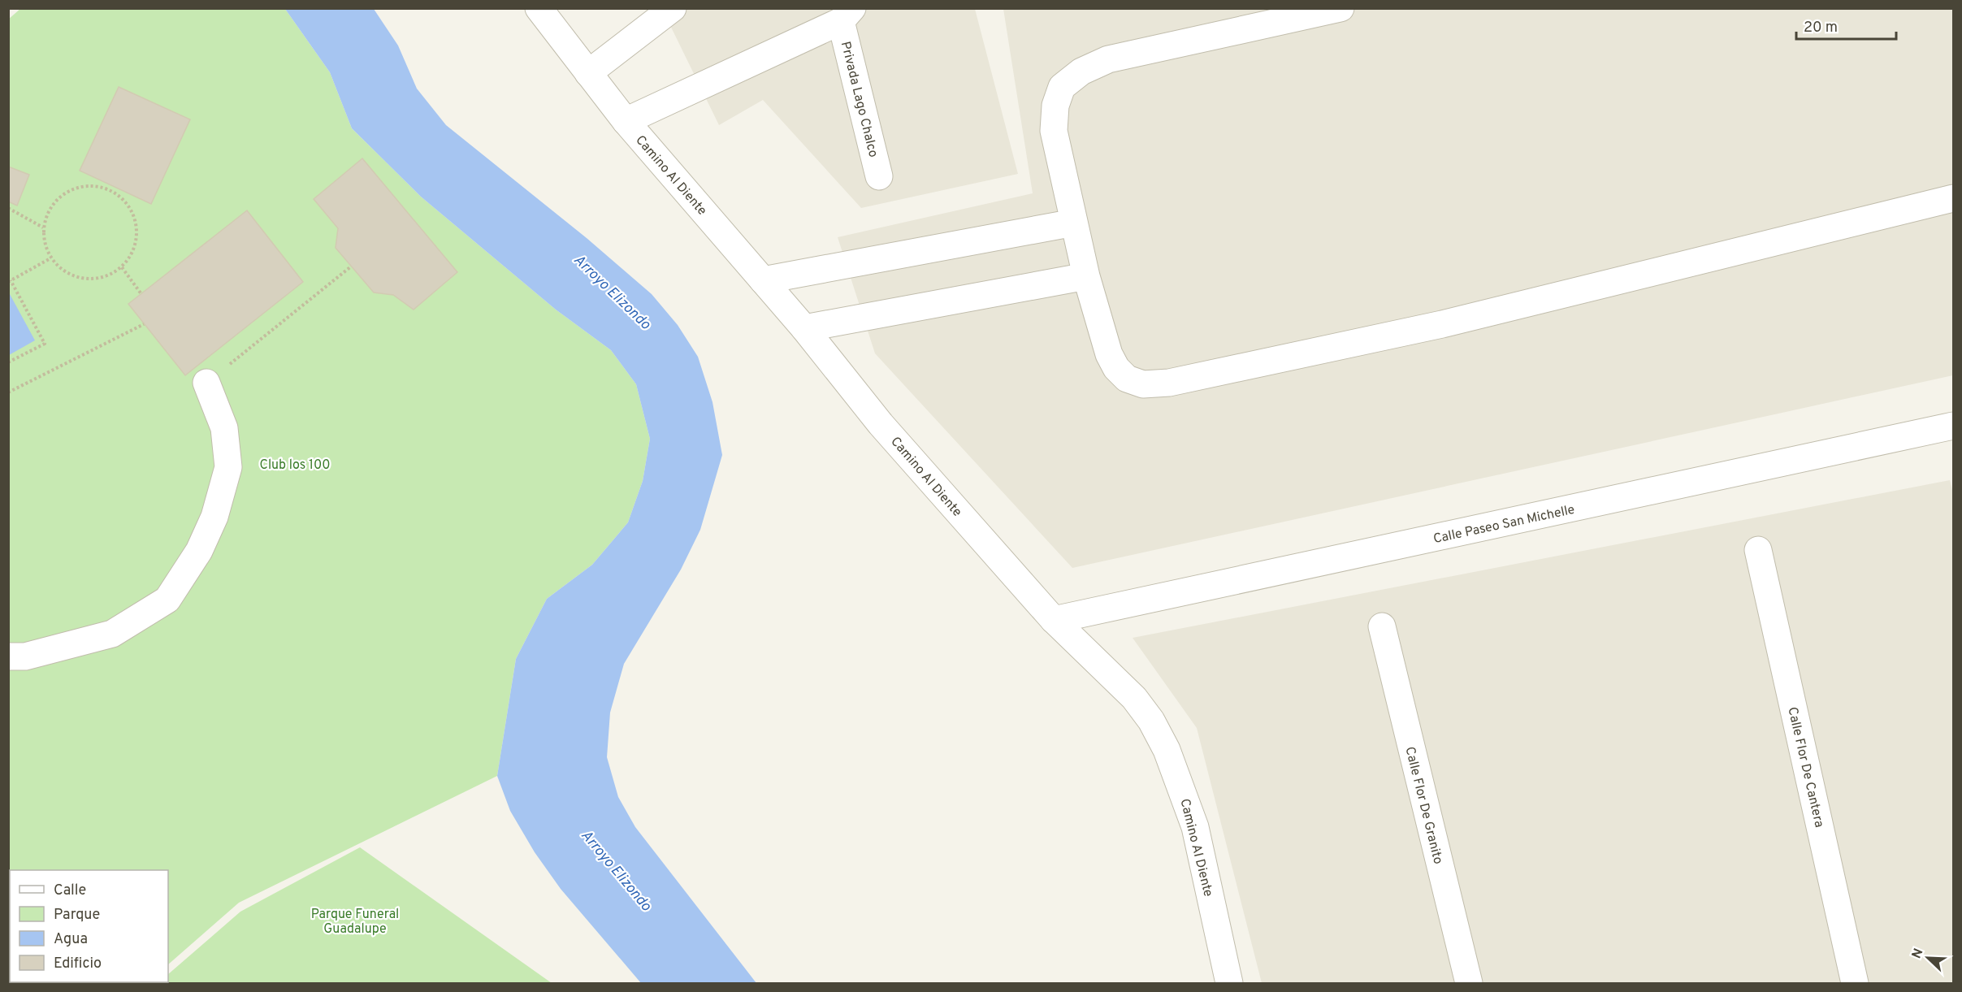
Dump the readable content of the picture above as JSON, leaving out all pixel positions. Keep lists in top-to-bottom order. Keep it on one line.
{"streets":{"street":["Privada Lago Chalco","Camino Al Diente","Calle Paseo San Michelle","Calle Flor De Cantera","Calle Flor De Granito"]},"crossings":[["Camino Al Diente","Calle Paseo San Michelle"]],"water":["Arroyo Elizondo"],"parks":["Club los 100","Parque Funeral Guadalupe"],"legend":["Calle","Parque","Agua","Edificio"],"scale_bar":"20 m","north":"top left"}
